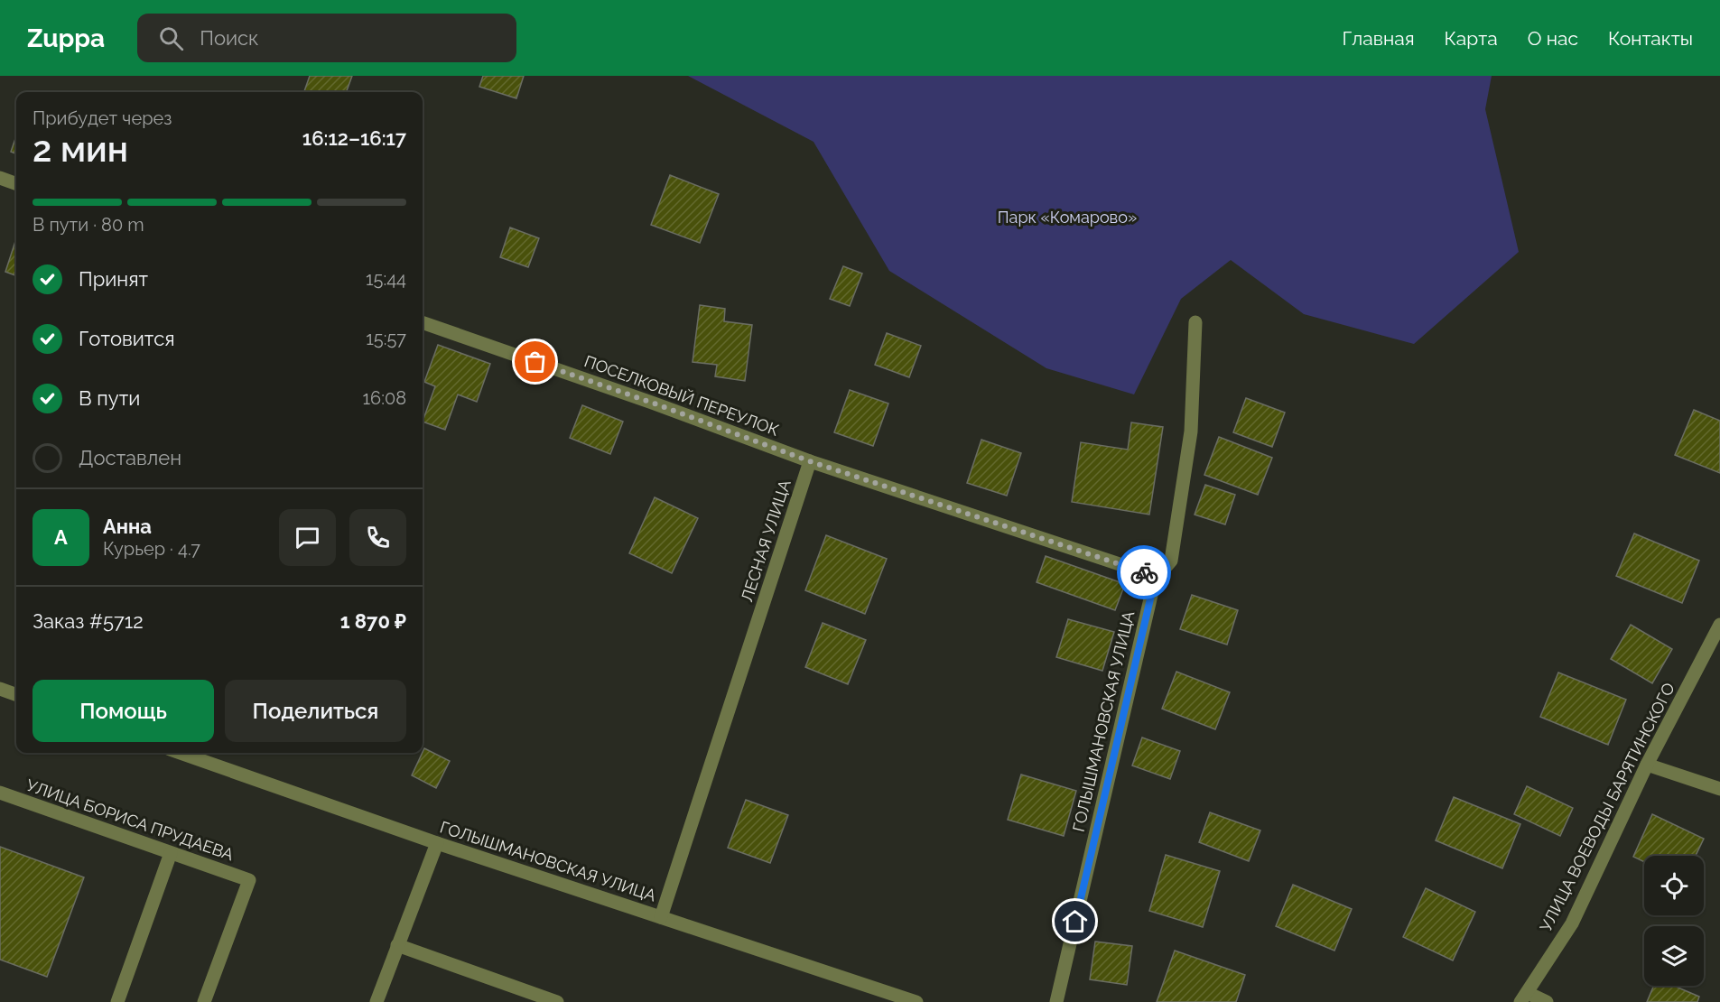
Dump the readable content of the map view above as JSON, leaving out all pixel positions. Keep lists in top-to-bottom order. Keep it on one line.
{"streets":{"street":["ПОСЕЛКОВЫЙ ПЕРЕУЛОК","ЛЕСНАЯ УЛИЦА","ГОЛЫШМАНОВСКАЯ УЛИЦА","УЛИЦА ВОЕВОДЫ БАРЯТИНСКОГО","УЛИЦА БОРИСА ПРУДАЕВА"]},"crossings":[["ПОСЕЛКОВЫЙ ПЕРЕУЛОК","ЛЕСНАЯ УЛИЦА"],["ЛЕСНАЯ УЛИЦА","ГОЛЫШМАНОВСКАЯ УЛИЦА"]],"parks":["Парк «Комарово»"],"page":{"header":"Zuppa","search":"Поиск","nav":["Главная","Карта","О нас","Контакты"],"heading":["2 мин","Прибудет через","16:12–16:17"],"panel":["Анна","Курьер · 4.7","Заказ #5712","1 870 ₽"],"bar":"В пути · 80 m","list":[["Принят","15:44"],["Готовится","15:57"],["В пути","16:08"],"Доставлен"],"round":"А","buttons":["Помощь","Поделиться"]}}
